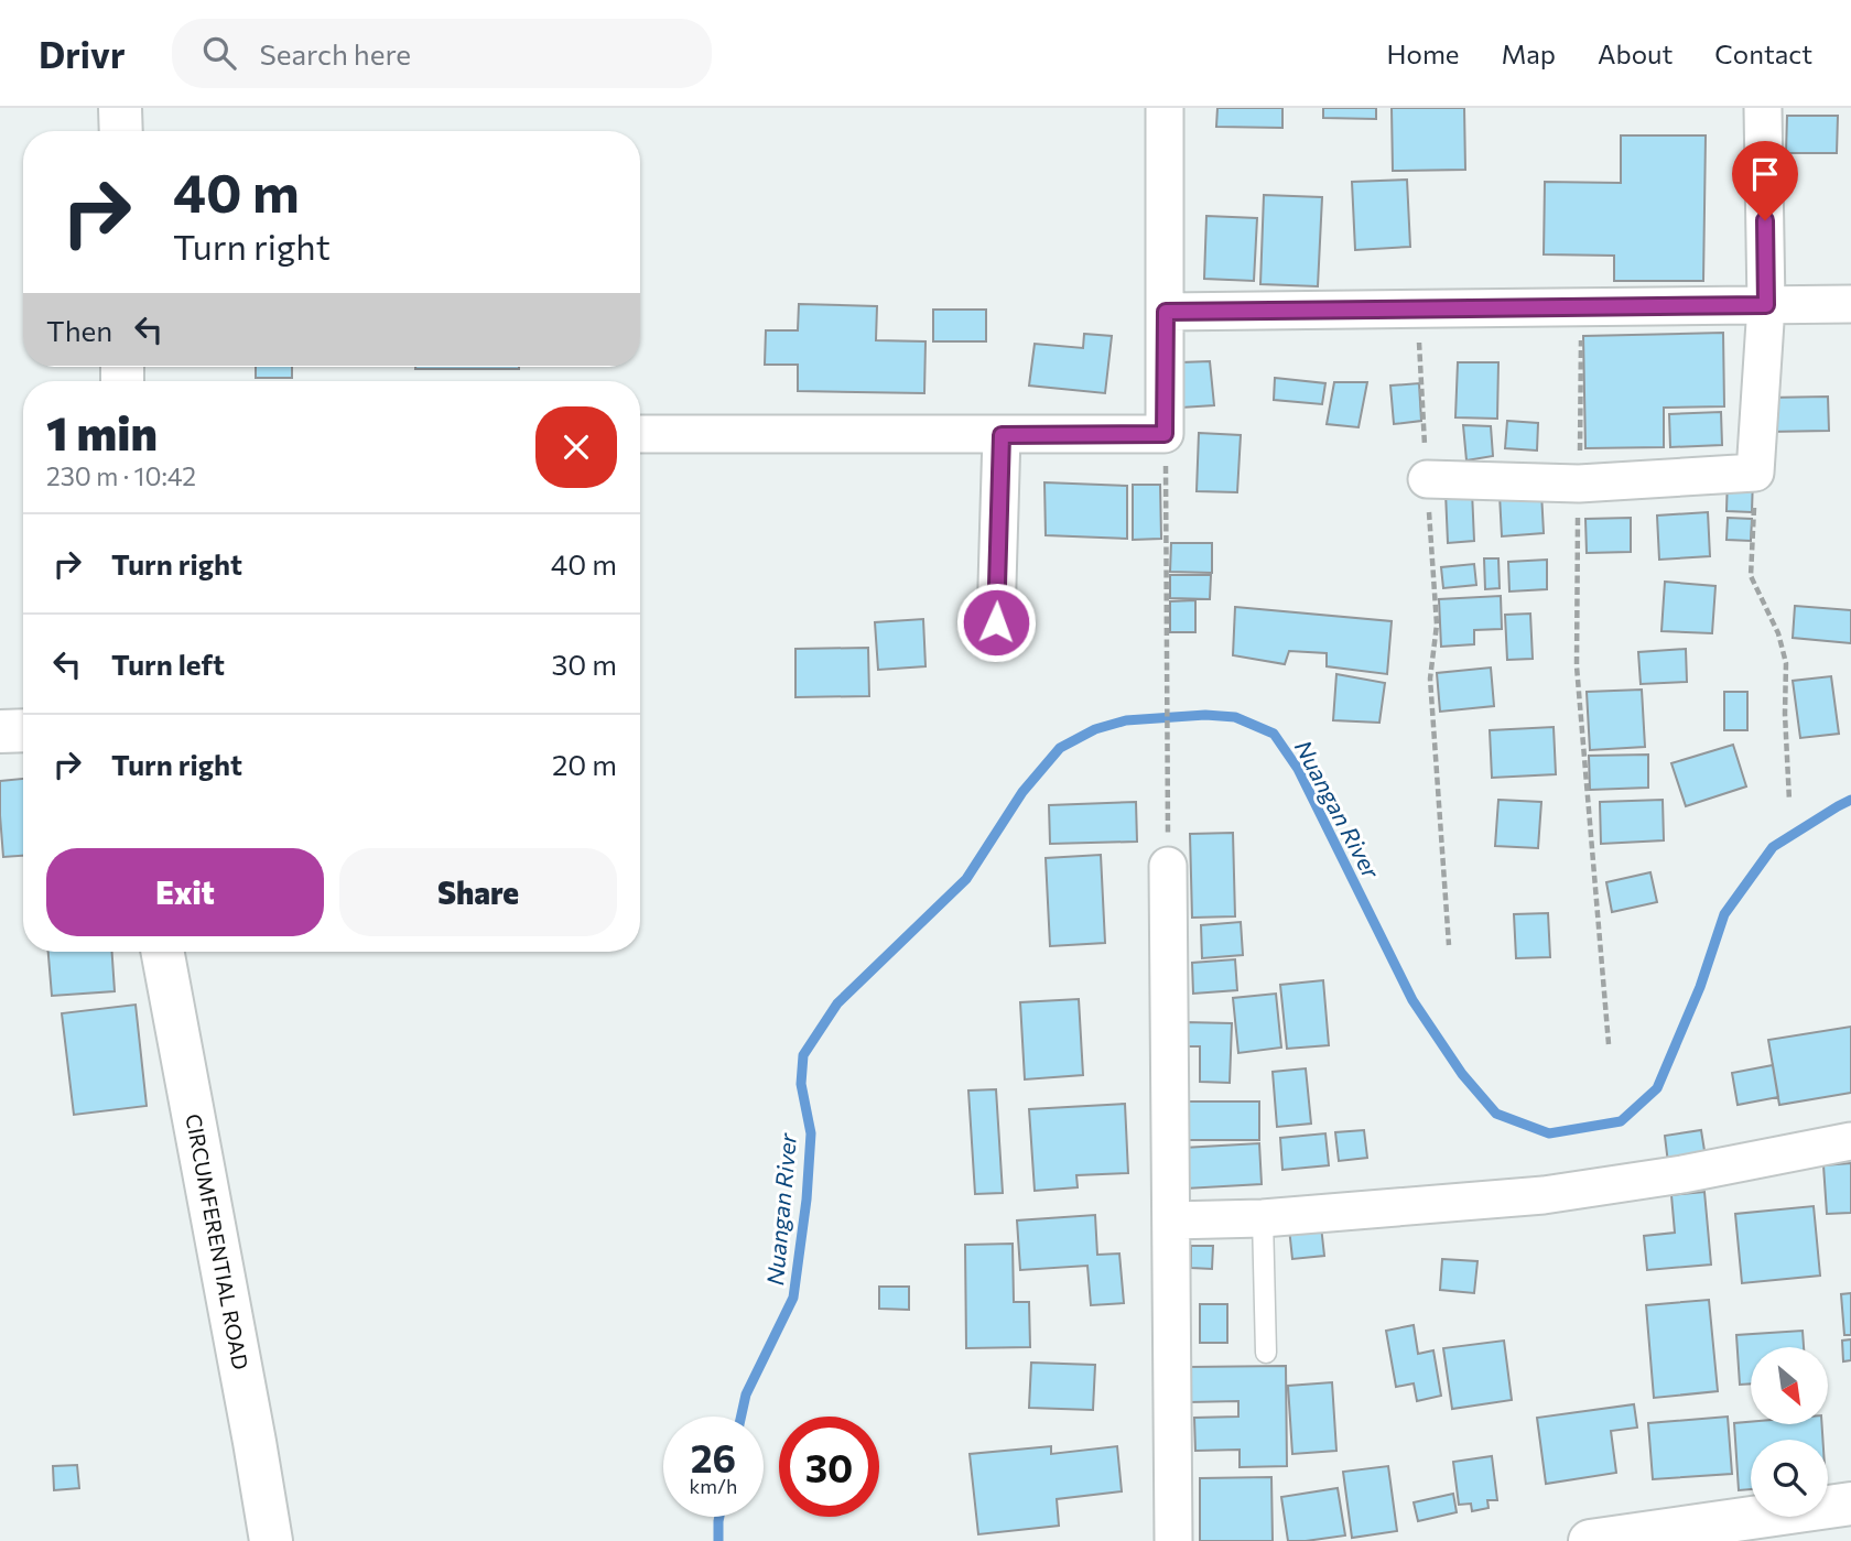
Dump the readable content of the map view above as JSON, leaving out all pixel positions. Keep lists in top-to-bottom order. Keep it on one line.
{"streets":{"street":["CIRCUMFERENTIAL ROAD"]},"water":["Nuangan River"],"north":"bottom right","page":{"header":"Drivr","search":"Search here","nav":["Home","Map","About","Contact"],"turn":["40 m","Turn right"],"then":"Then","heading":["1 min","230 m · 10:42"],"list":[{"name":"Turn right","value":"40 m"},{"name":"Turn left","value":"30 m"},{"name":"Turn right","value":"20 m"}],"buttons":["Exit","Share"],"speed":"26 km/h","limit":"30"}}
